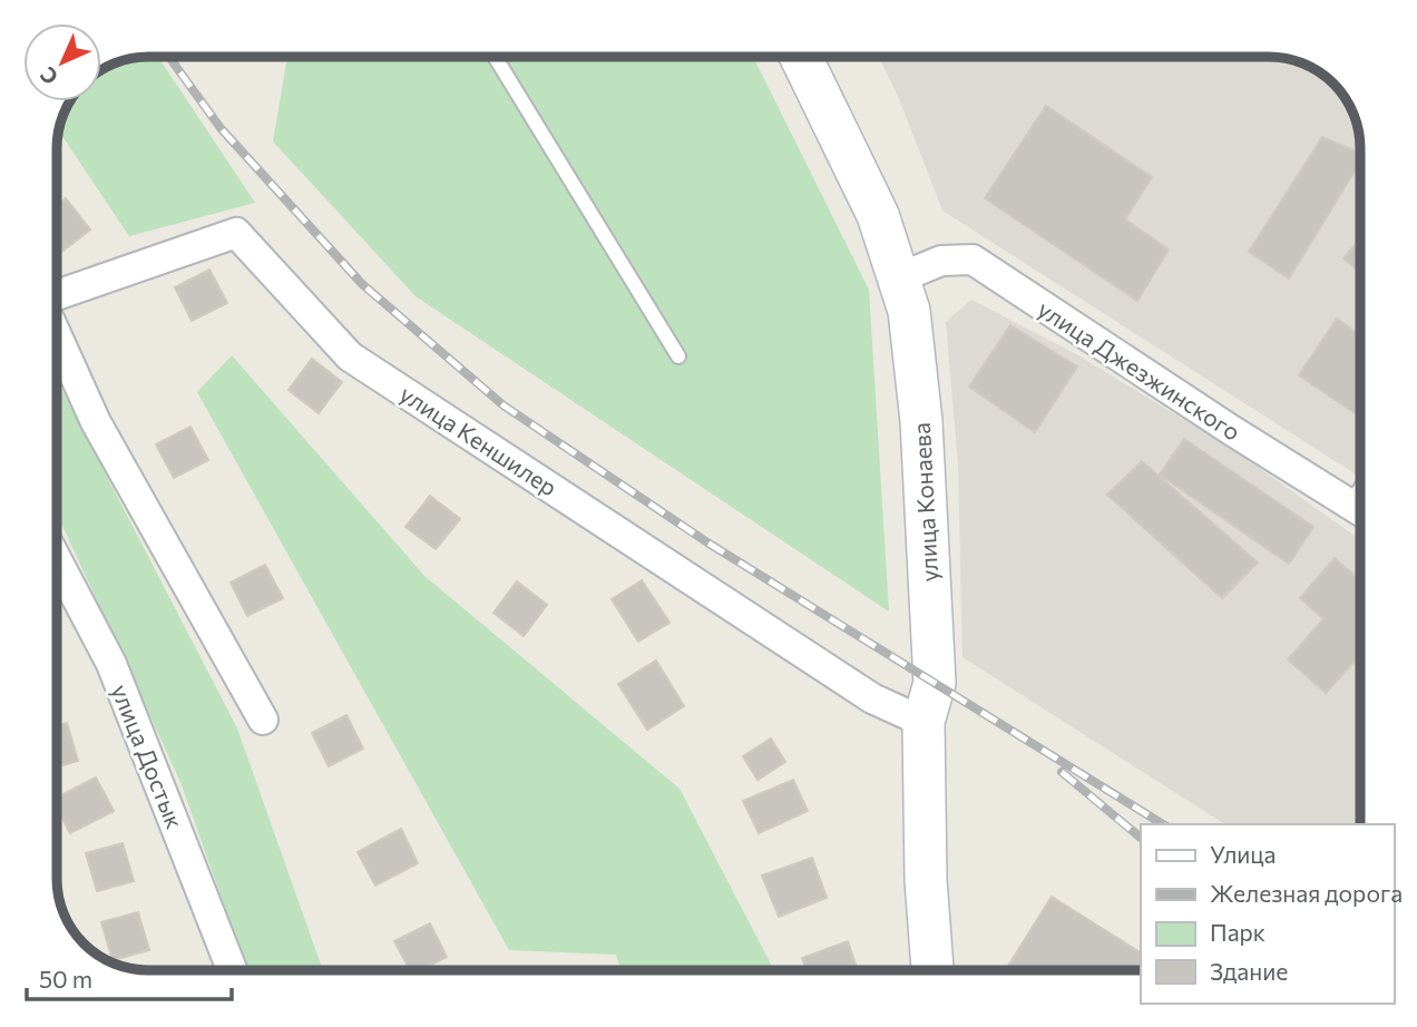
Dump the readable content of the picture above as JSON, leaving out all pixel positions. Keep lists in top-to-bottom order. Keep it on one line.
{"streets":{"main road":["улица Конаева"],"street":["улица Джезжинского","улица Кеншилер","улица Достык"]},"crossings":[["улица Джезжинского","улица Конаева"],["улица Кеншилер","улица Конаева"]],"legend":["Улица","Железная дорога","Парк","Здание"],"scale_bar":"50 m","north":"bottom left"}
